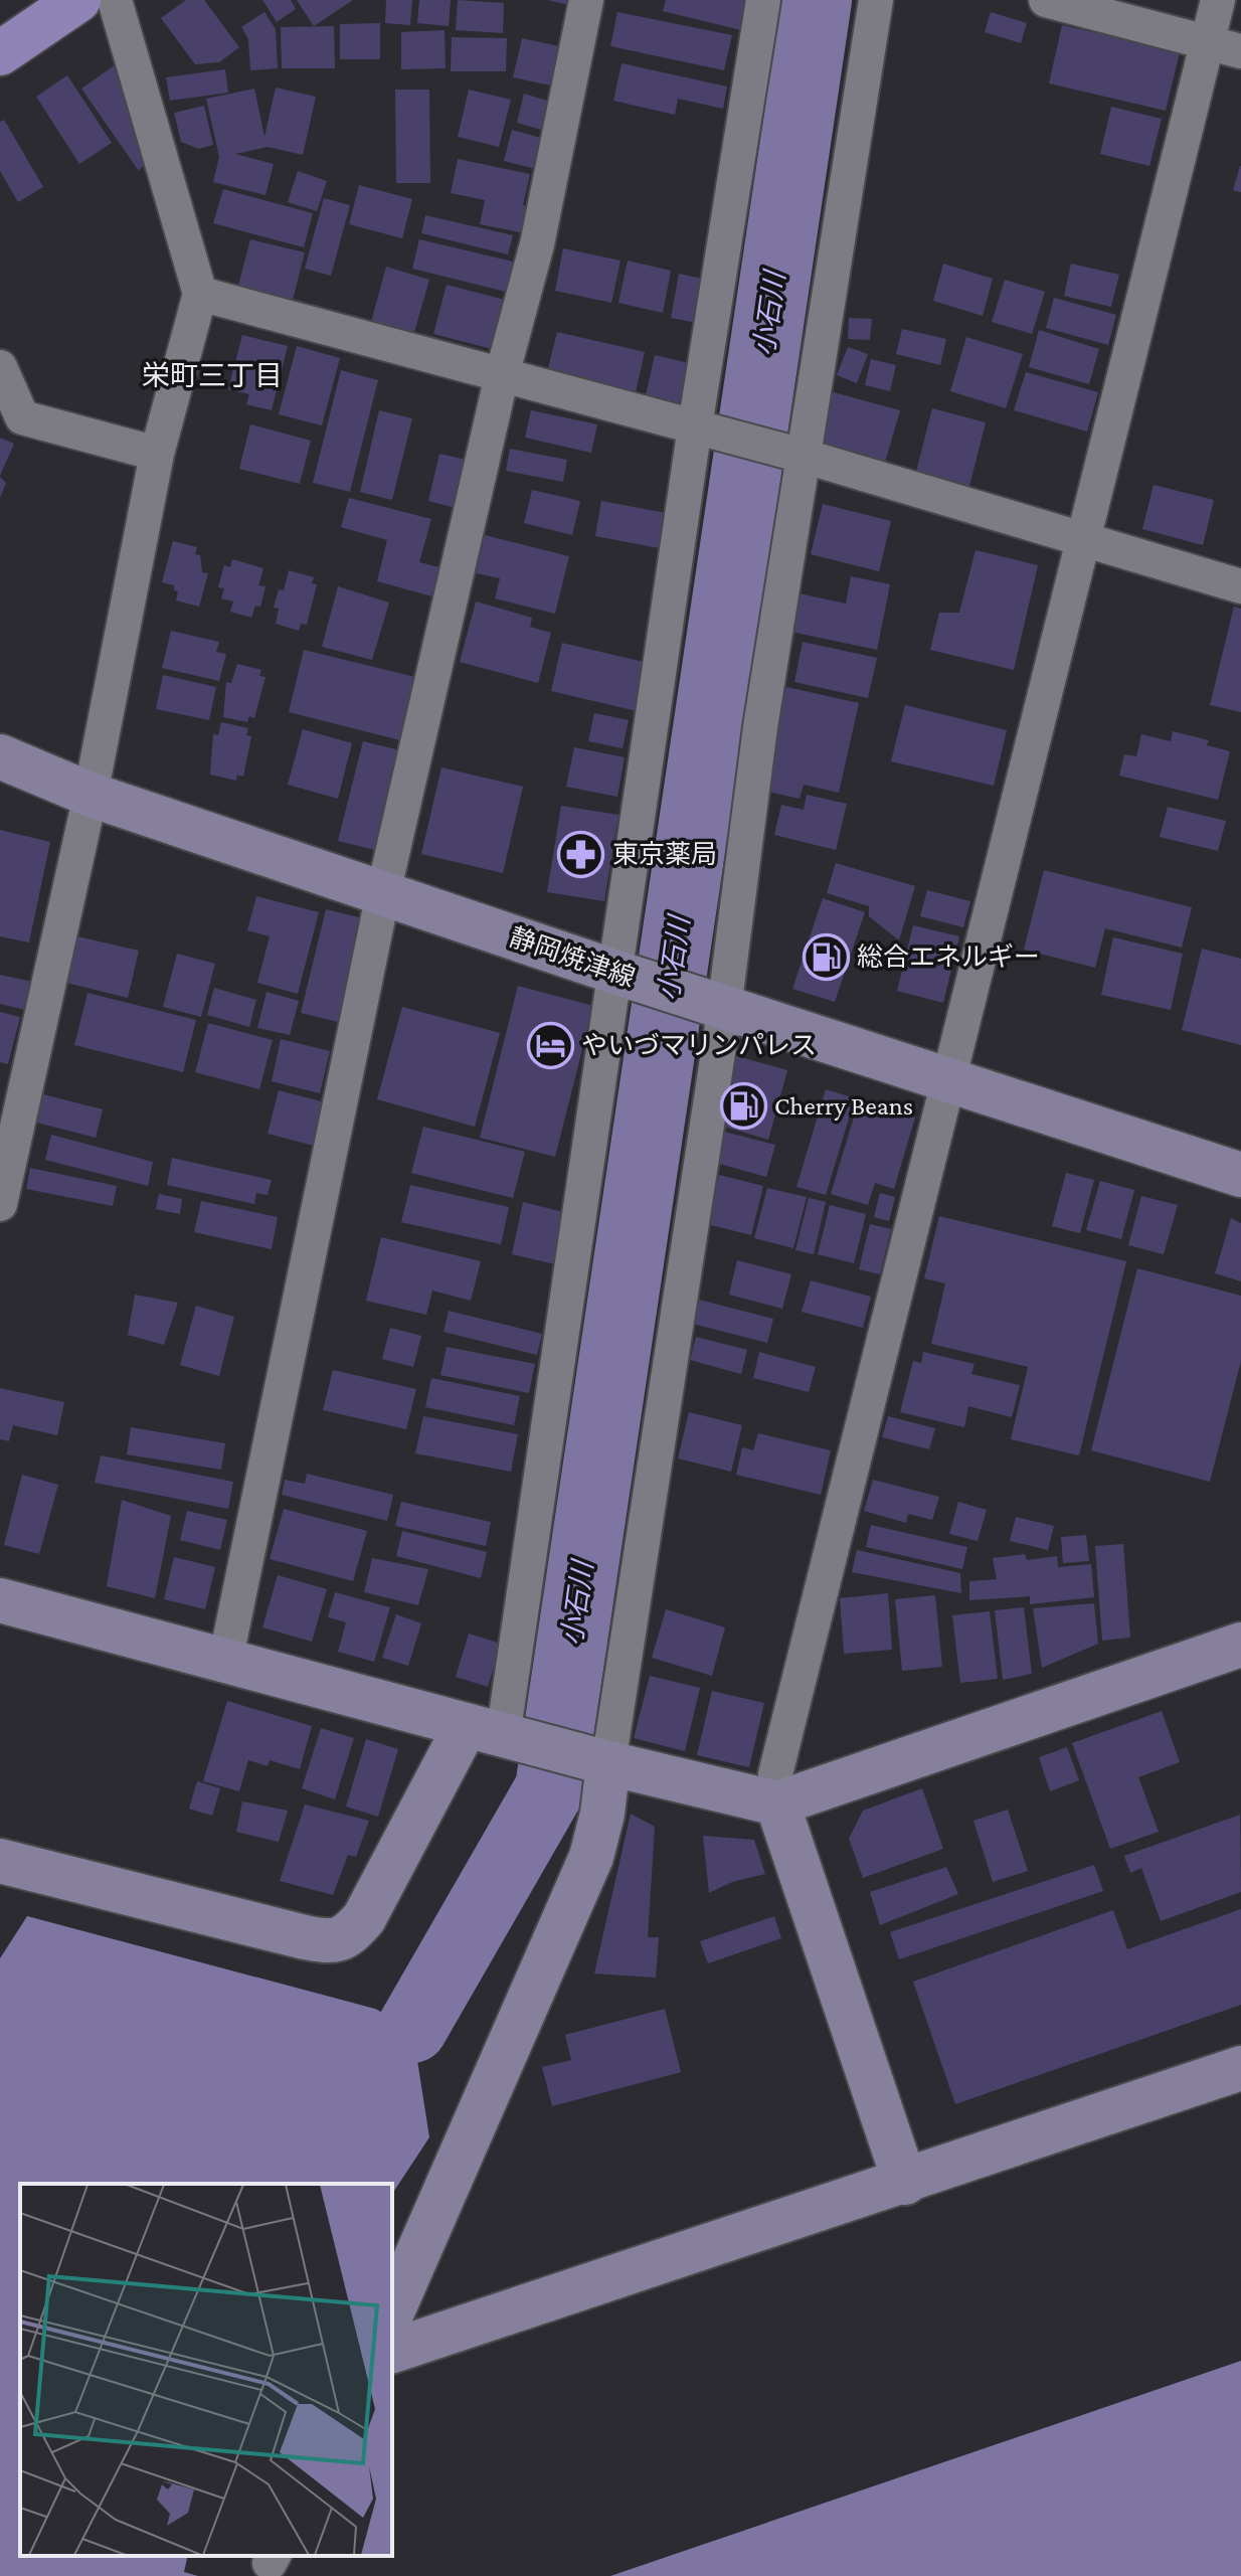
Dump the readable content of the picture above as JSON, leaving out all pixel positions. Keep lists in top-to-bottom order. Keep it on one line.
{"streets":{"street":["静岡焼津線"]},"districts":["栄町三丁目"],"water":["小石川"],"places":{"pharmacy":["東京薬局"],"fuel station":["総合エネルギー","Cherry Beans"],"hotel":["やいづマリンパレス"]}}
